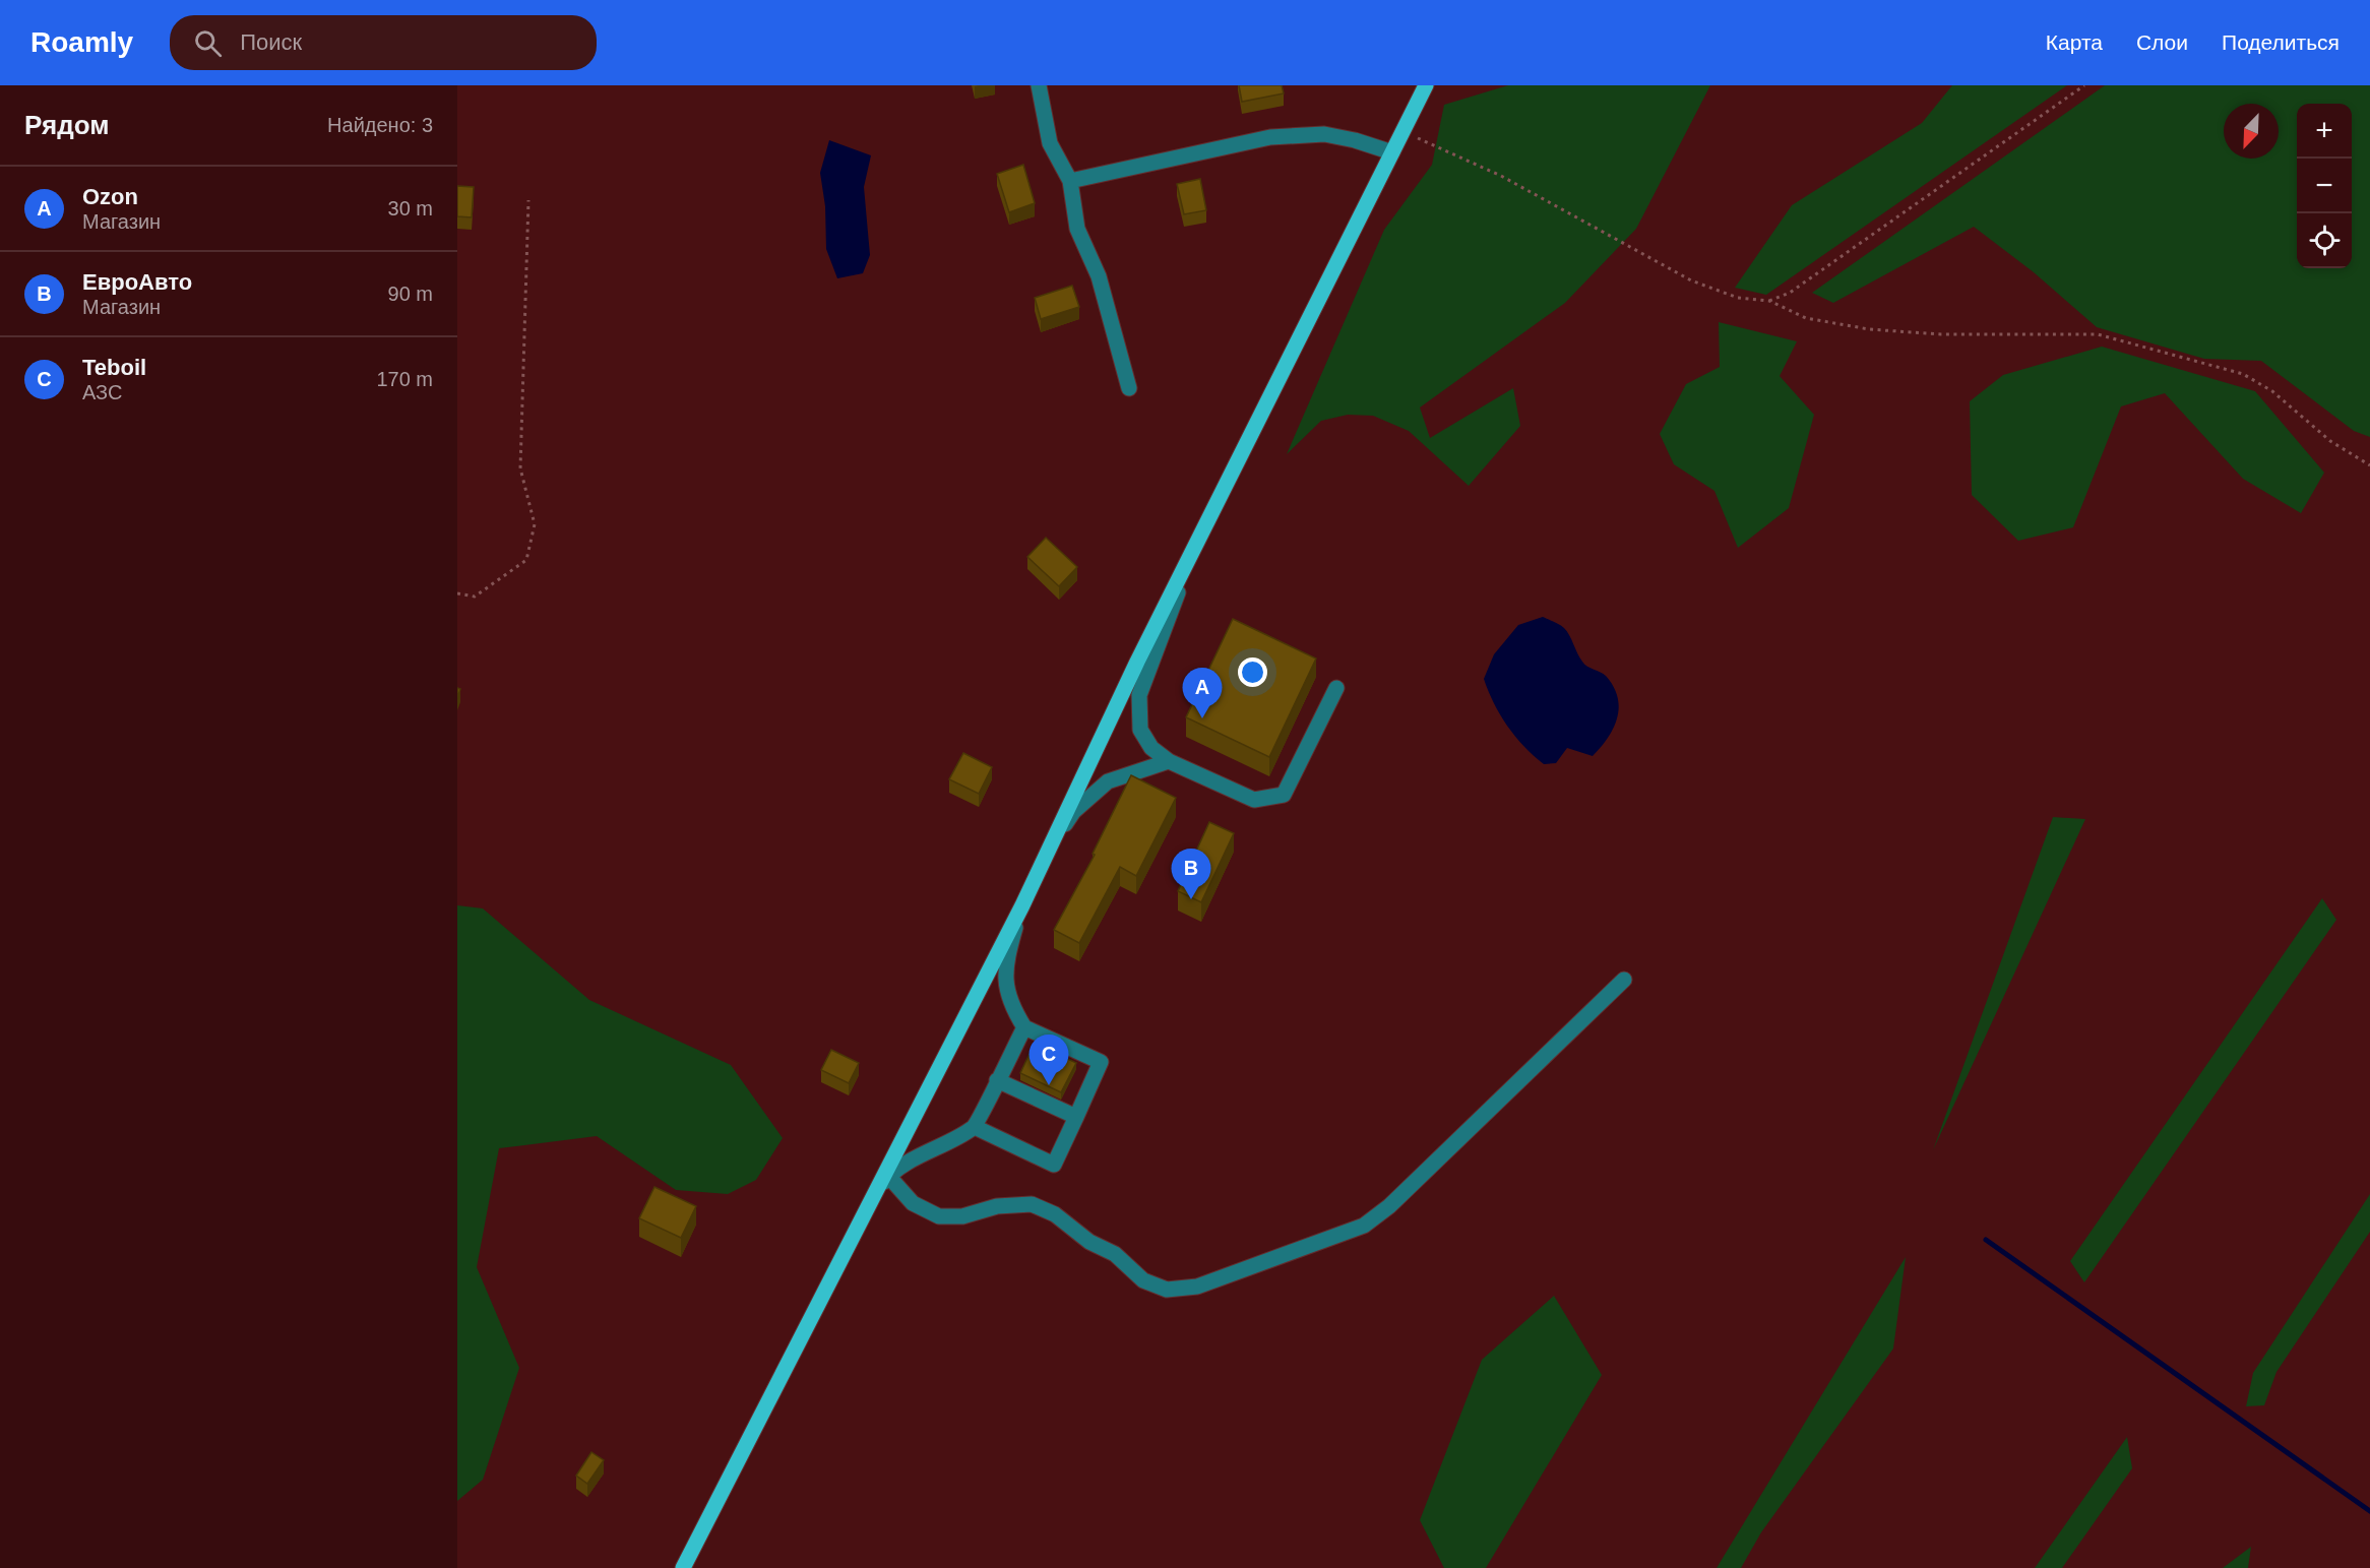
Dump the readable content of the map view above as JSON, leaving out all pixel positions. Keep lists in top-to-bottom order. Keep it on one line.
{"north":"bottom left","page":{"header":"Roamly","search":"Поиск","nav":["Карта","Слои","Поделиться"],"heading":["Рядом","Найдено: 3"],"map_buttons":["+","−"],"list":[{"mark":"A","name":"Ozon","note":"Магазин","value":"30 m"},{"mark":"B","name":"ЕвроАвто","note":"Магазин","value":"90 m"},{"mark":"C","name":"Teboil","note":"АЗС","value":"170 m"}],"pins":["A","B","C"]}}
